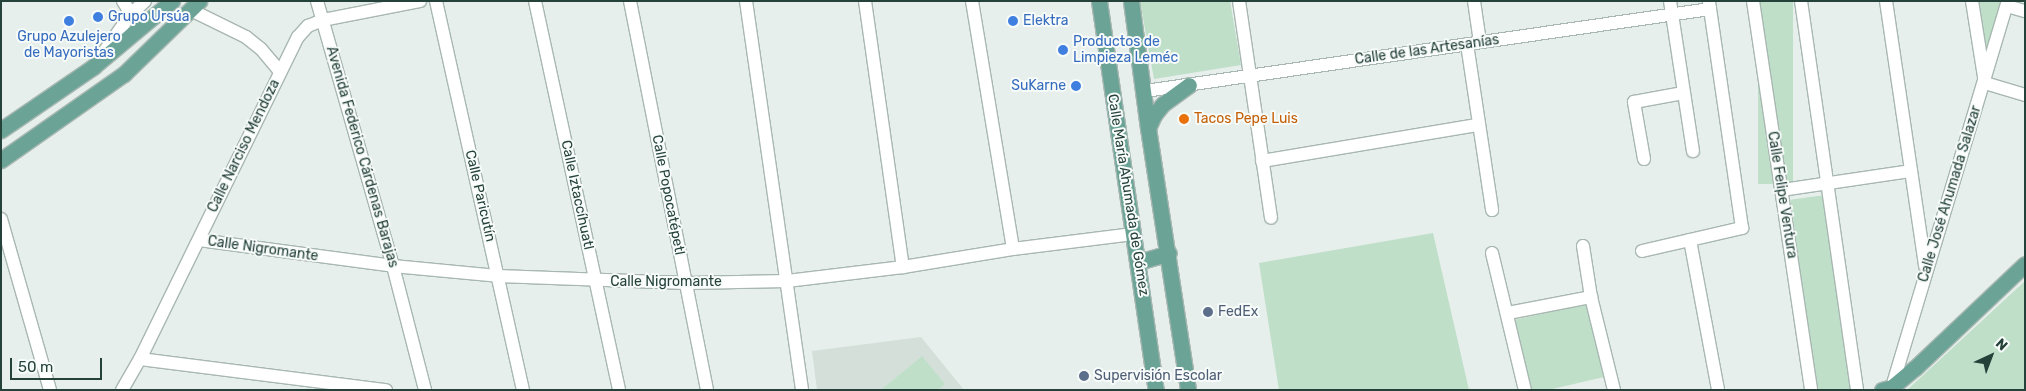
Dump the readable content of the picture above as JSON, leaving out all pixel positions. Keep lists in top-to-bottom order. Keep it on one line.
{"streets":{"main road":["Calle María Ahumada de Gómez"],"street":["Calle de las Artesanías","Calle Narciso Mendoza","Avenida Federico Cárdenas Barajas","Calle José Ahumada Salazar","Calle Iztaccíhuatl","Calle Popocatépetl","Calle Felipe Ventura","Calle Paricutín","Calle Nigromante"]},"crossings":[["Calle Narciso Mendoza","Avenida Federico Cárdenas Barajas"],["Calle Narciso Mendoza","Calle Nigromante"],["Avenida Federico Cárdenas Barajas","Calle Nigromante"],["Calle Iztaccíhuatl","Calle Nigromante"],["Calle Popocatépetl","Calle Nigromante"],["Calle María Ahumada de Gómez","Calle Nigromante"],["Calle Paricutín","Calle Nigromante"]],"places":["Grupo Ursúa","Grupo Azulejero de Mayoristas","Elektra","Productos de Limpieza Leméc","SuKarne","Tacos Pepe Luis","FedEx","Supervisión Escolar"],"scale_bar":"50 m","north":"top right"}
